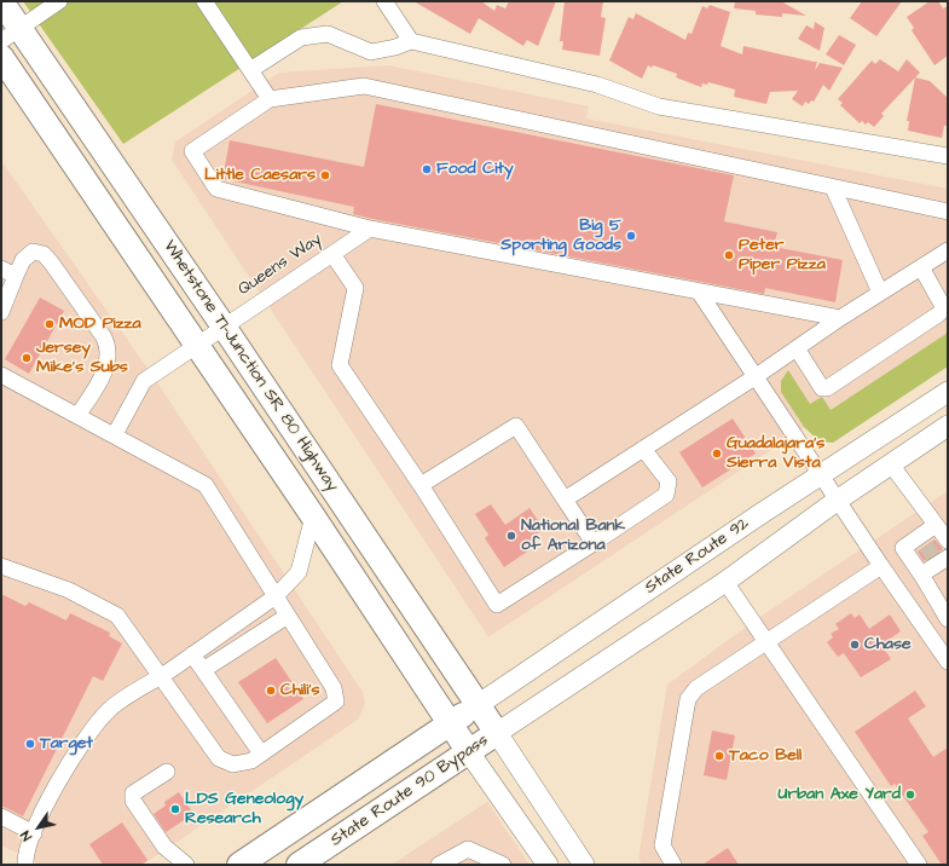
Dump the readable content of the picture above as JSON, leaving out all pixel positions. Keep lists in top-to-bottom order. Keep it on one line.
{"streets":{"highway":["Whetstone TI-Junction SR 80 Highway","State Route 92","State Route 90 Bypass"],"street":["Queens Way"]},"crossings":[["Queens Way","Whetstone TI-Junction SR 80 Highway"],["Whetstone TI-Junction SR 80 Highway","State Route 92"],["Whetstone TI-Junction SR 80 Highway","State Route 90 Bypass"],["State Route 92","State Route 90 Bypass"]],"places":["Food City","Little Caesars","Big 5 Sporting Goods","Peter Piper Pizza","MOD Pizza","Jersey Mike's Subs","Guadalajara's Sierra Vista","National Bank of Arizona","Chase","Chili's","Target","Taco Bell","Urban Axe Yard","LDS Geneology Research"],"north":"bottom left"}
